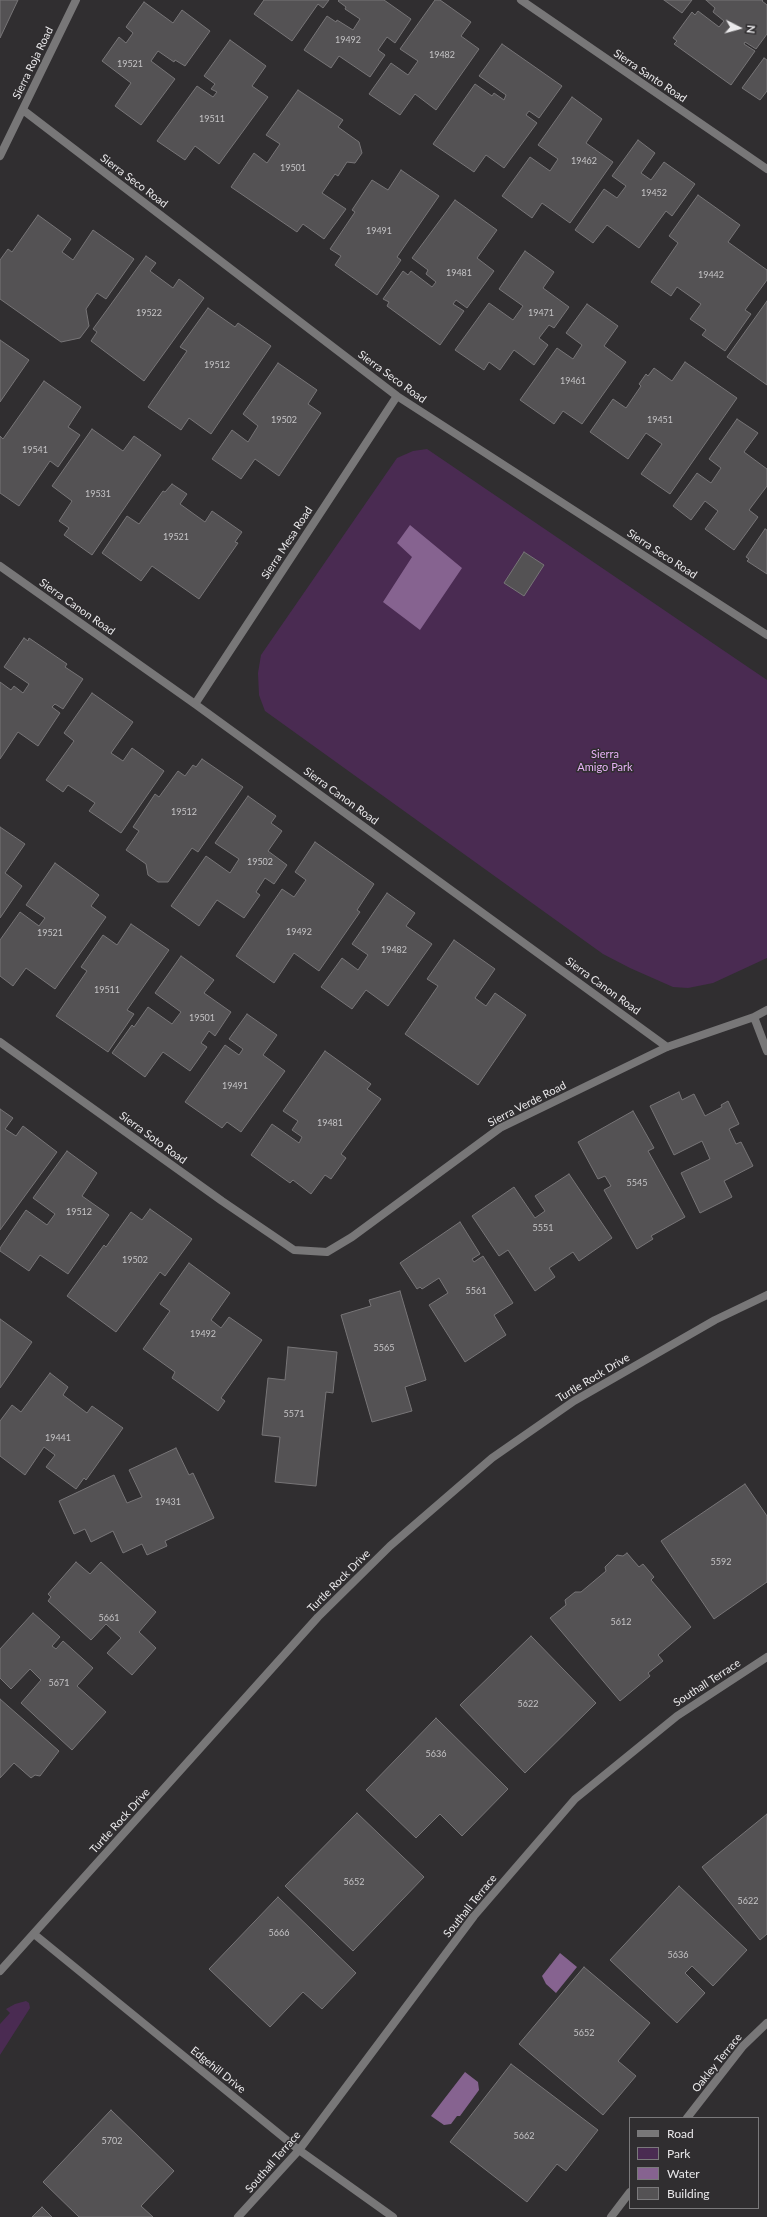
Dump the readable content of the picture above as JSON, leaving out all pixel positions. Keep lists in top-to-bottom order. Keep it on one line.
{"streets":{"street":["Sierra Roja Road","Sierra Santo Road","Sierra Seco Road","Sierra Mesa Road","Sierra Canon Road","Sierra Verde Road","Sierra Soto Road","Turtle Rock Drive","Southall Terrace","Oakley Terrace","Edgehill Drive"]},"crossings":[["Sierra Roja Road","Sierra Seco Road"],["Sierra Seco Road","Sierra Mesa Road"],["Sierra Mesa Road","Sierra Canon Road"],["Sierra Canon Road","Sierra Verde Road"],["Sierra Verde Road","Sierra Soto Road"],["Turtle Rock Drive","Edgehill Drive"],["Southall Terrace","Edgehill Drive"]],"parks":["Sierra Amigo Park"],"house_numbers":["19492","19482","19521","19511","19462","19501","19452","19491","19481","19442","19522","19471","19512","19461","19502","19451","19541","19531","19521","19512","19502","19492","19521","19482","19511","19501","19491","19481","5545","19512","5551","19502","5561","19492","5565","5571","19441","19431","5592","5661","5612","5671","5622","5636","5652","5622","5666","5636","5652","5662","5702"],"legend":["Road","Park","Water","Building"],"north":"right"}
